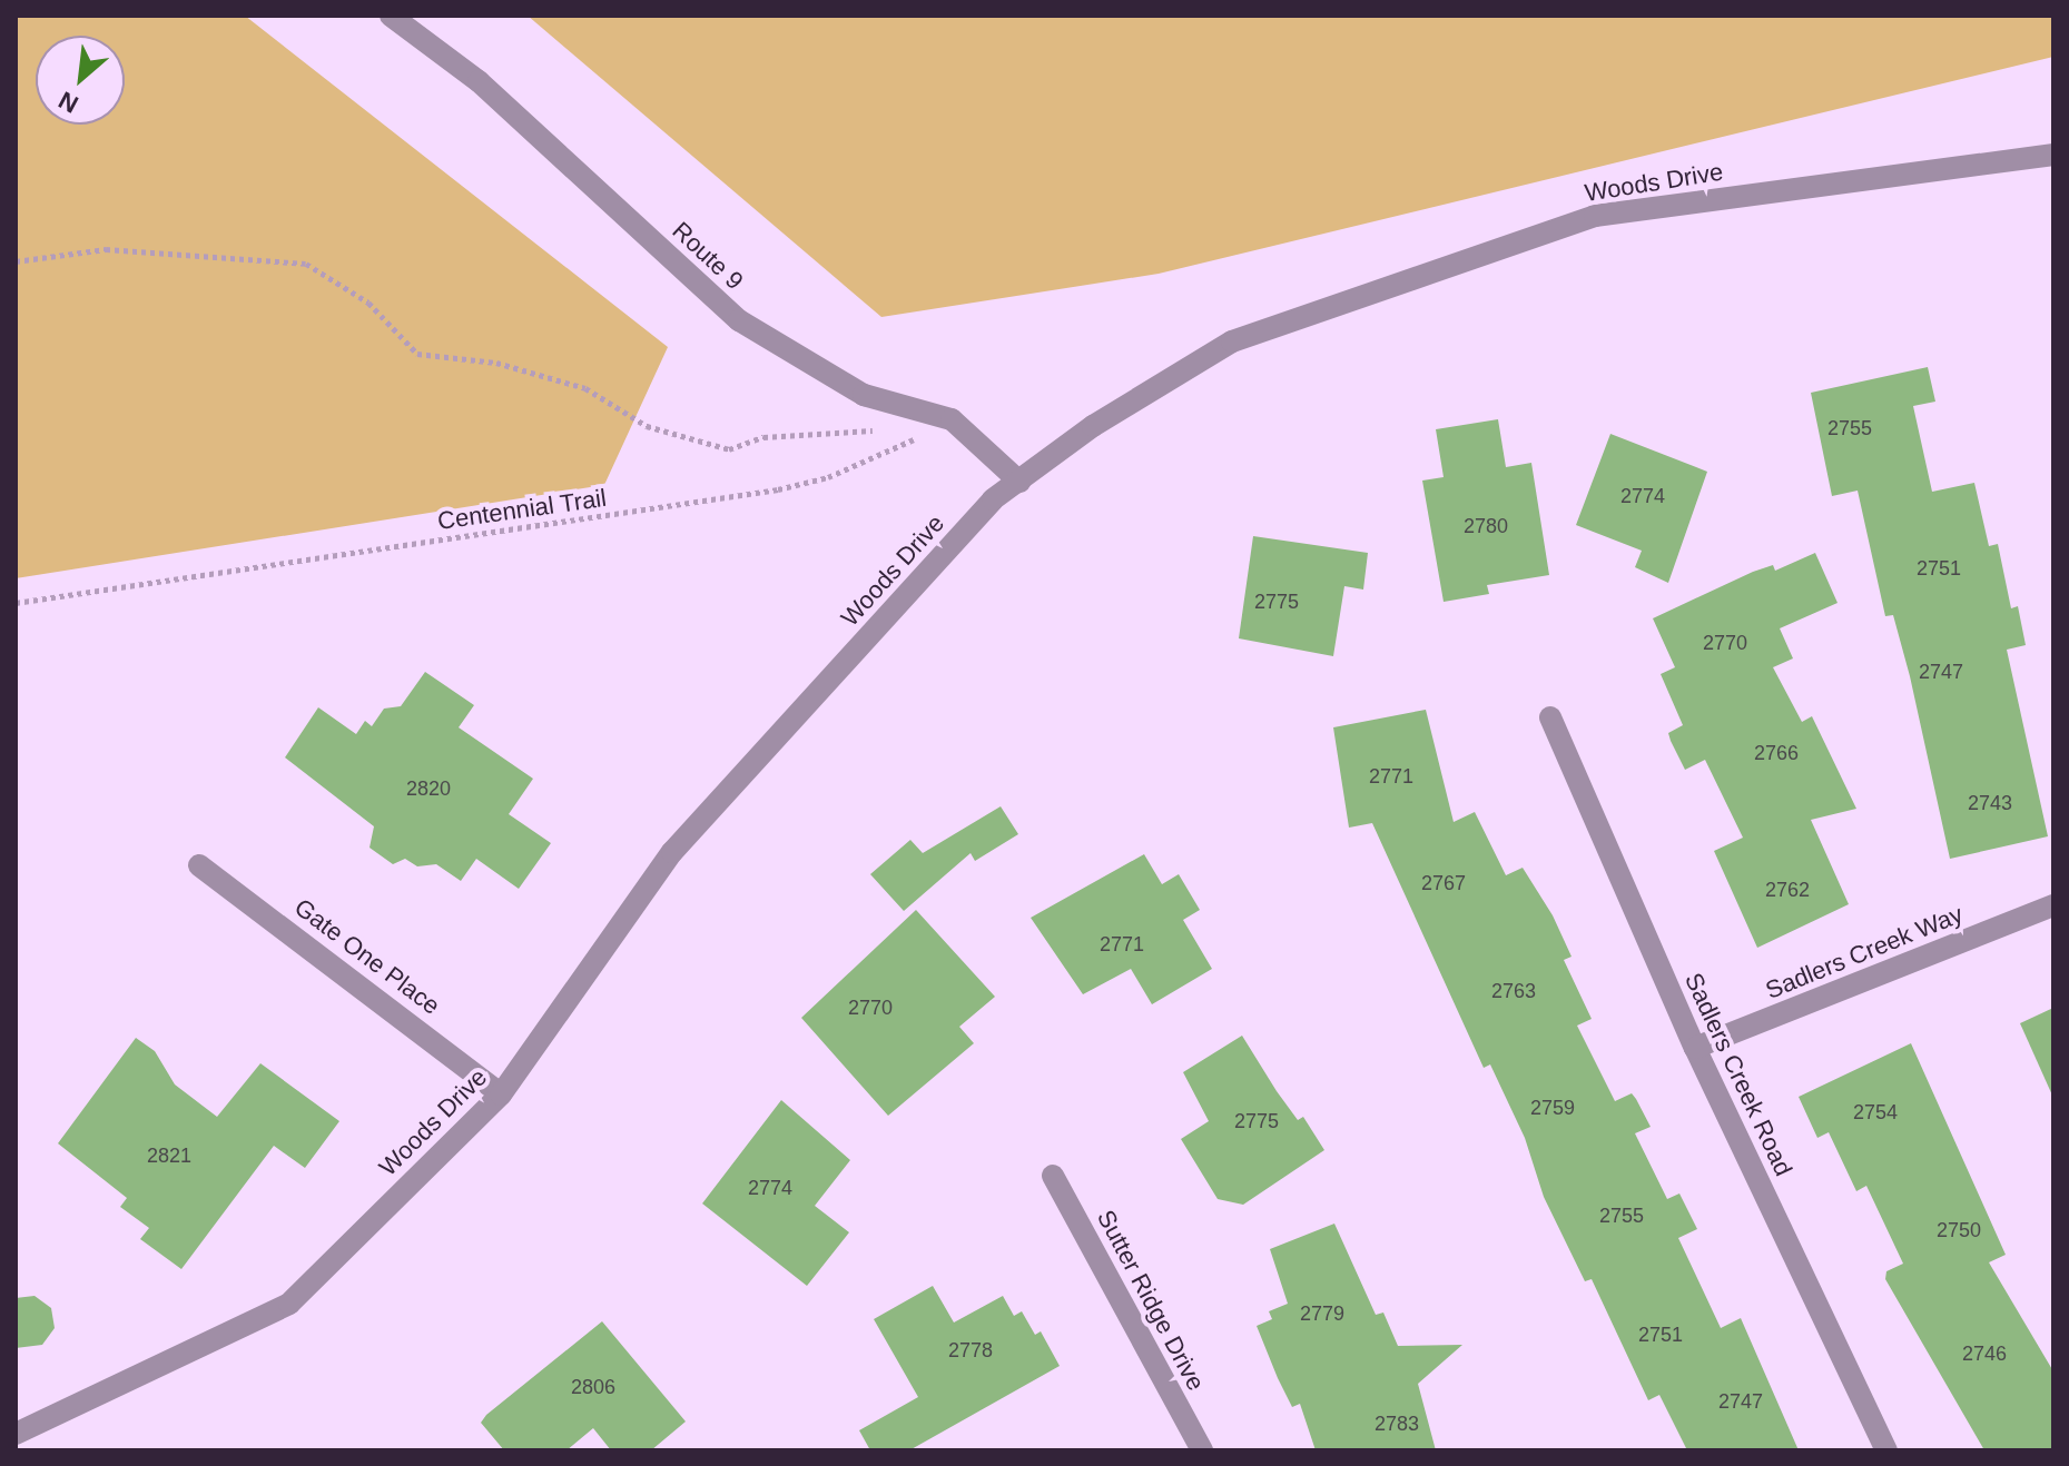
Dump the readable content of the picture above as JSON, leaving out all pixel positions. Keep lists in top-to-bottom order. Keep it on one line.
{"streets":{"street":["Woods Drive","Route 9","Sadlers Creek Way","Gate One Place","Sadlers Creek Road","Sutter Ridge Drive"],"path":["Centennial Trail"]},"crossings":[["Woods Drive","Route 9"],["Woods Drive","Gate One Place"],["Sadlers Creek Way","Sadlers Creek Road"]],"house_numbers":["2755","2774","2780","2751","2775","2770","2747","2766","2771","2820","2743","2767","2762","2771","2763","2770","2759","2754","2775","2821","2774","2755","2750","2779","2751","2778","2746","2806","2747","2783"],"north":"bottom left"}
